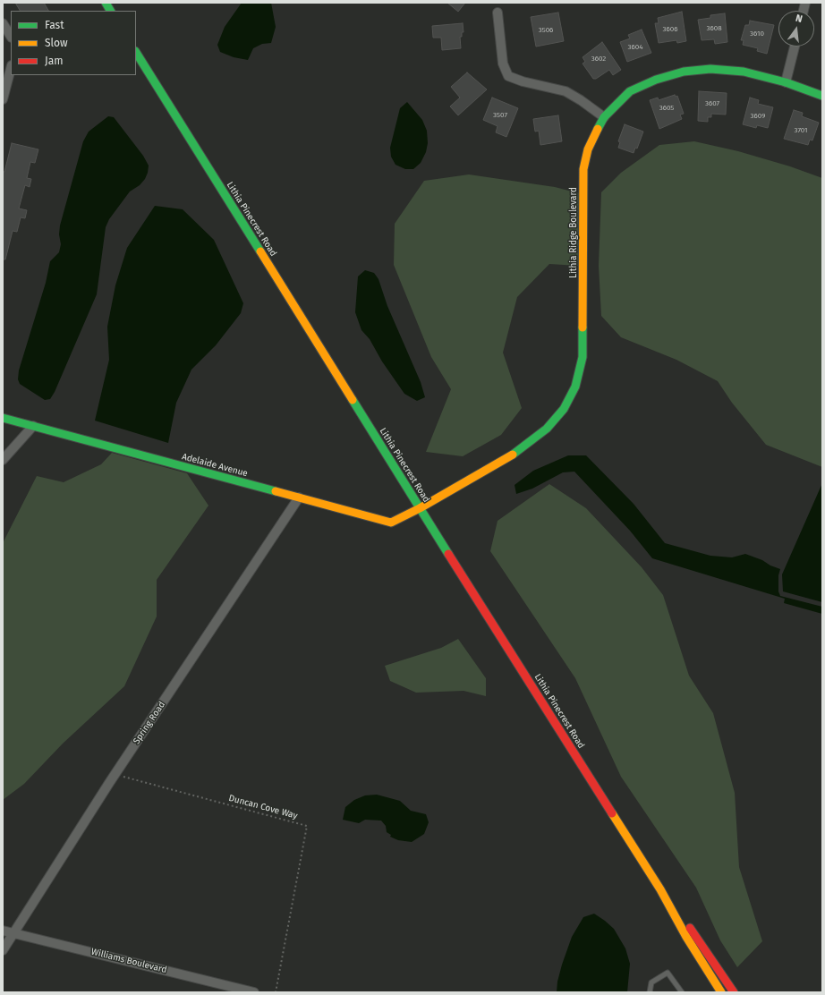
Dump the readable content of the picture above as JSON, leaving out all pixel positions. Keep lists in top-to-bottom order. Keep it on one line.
{"streets":{"main road":["Lithia Pinecrest Road","Lithia Ridge Boulevard","Adelaide Avenue"],"street":["Spring Road","Williams Boulevard"],"path":["Duncan Cove Way"]},"crossings":[["Lithia Pinecrest Road","Lithia Ridge Boulevard"],["Lithia Pinecrest Road","Adelaide Avenue"],["Lithia Ridge Boulevard","Adelaide Avenue"],["Adelaide Avenue","Spring Road"],["Spring Road","Duncan Cove Way"],["Spring Road","Williams Boulevard"]],"house_numbers":["3608","3606","3506","3610","3604","3602","3607","3605","3507","3609","3701"],"legend":["Fast","Slow","Jam"],"north":"top"}
